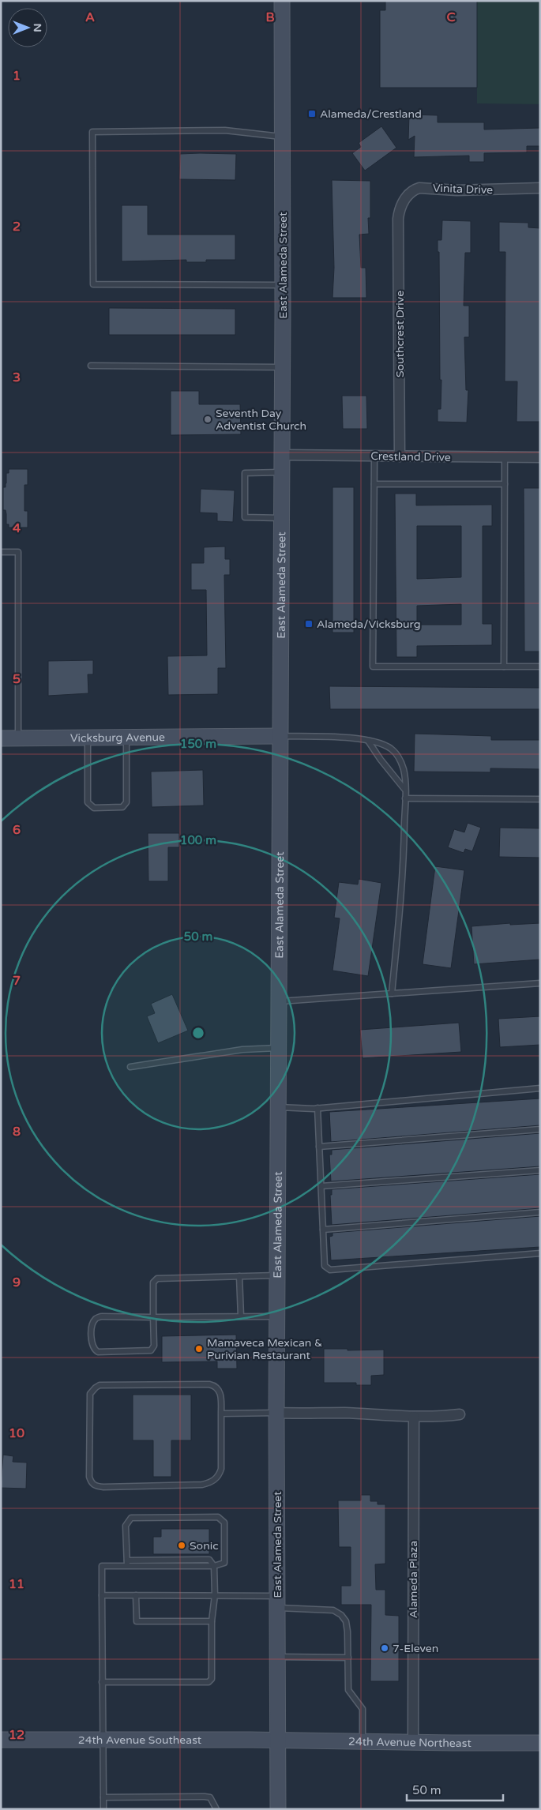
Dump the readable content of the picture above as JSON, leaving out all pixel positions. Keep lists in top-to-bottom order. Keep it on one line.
{"streets":{"street":["Vinita Drive","East Alameda Street","Southcrest Drive","Crestland Drive","Vicksburg Avenue","Alameda Plaza","24th Avenue Southeast","24th Avenue Northeast"]},"crossings":[["Vinita Drive","Southcrest Drive"],["East Alameda Street","Crestland Drive"],["East Alameda Street","Vicksburg Avenue"],["East Alameda Street","24th Avenue Southeast"],["East Alameda Street","24th Avenue Northeast"],["Southcrest Drive","Crestland Drive"],["Alameda Plaza","24th Avenue Northeast"],["24th Avenue Southeast","24th Avenue Northeast"]],"places":{"transit":["Alameda/Crestland","Alameda/Vicksburg"],"other":["Seventh Day Adventist Church","Mamaveca Mexican & Purivian Restaurant","Sonic","7-Eleven"]},"scale_bar":"50 m","north":"right","grid":{"columns":["A","B","C"],"rows":["1","2","3","4","5","6","7","8","9","10","11","12"]},"rings":["150 m","100 m","50 m"]}
